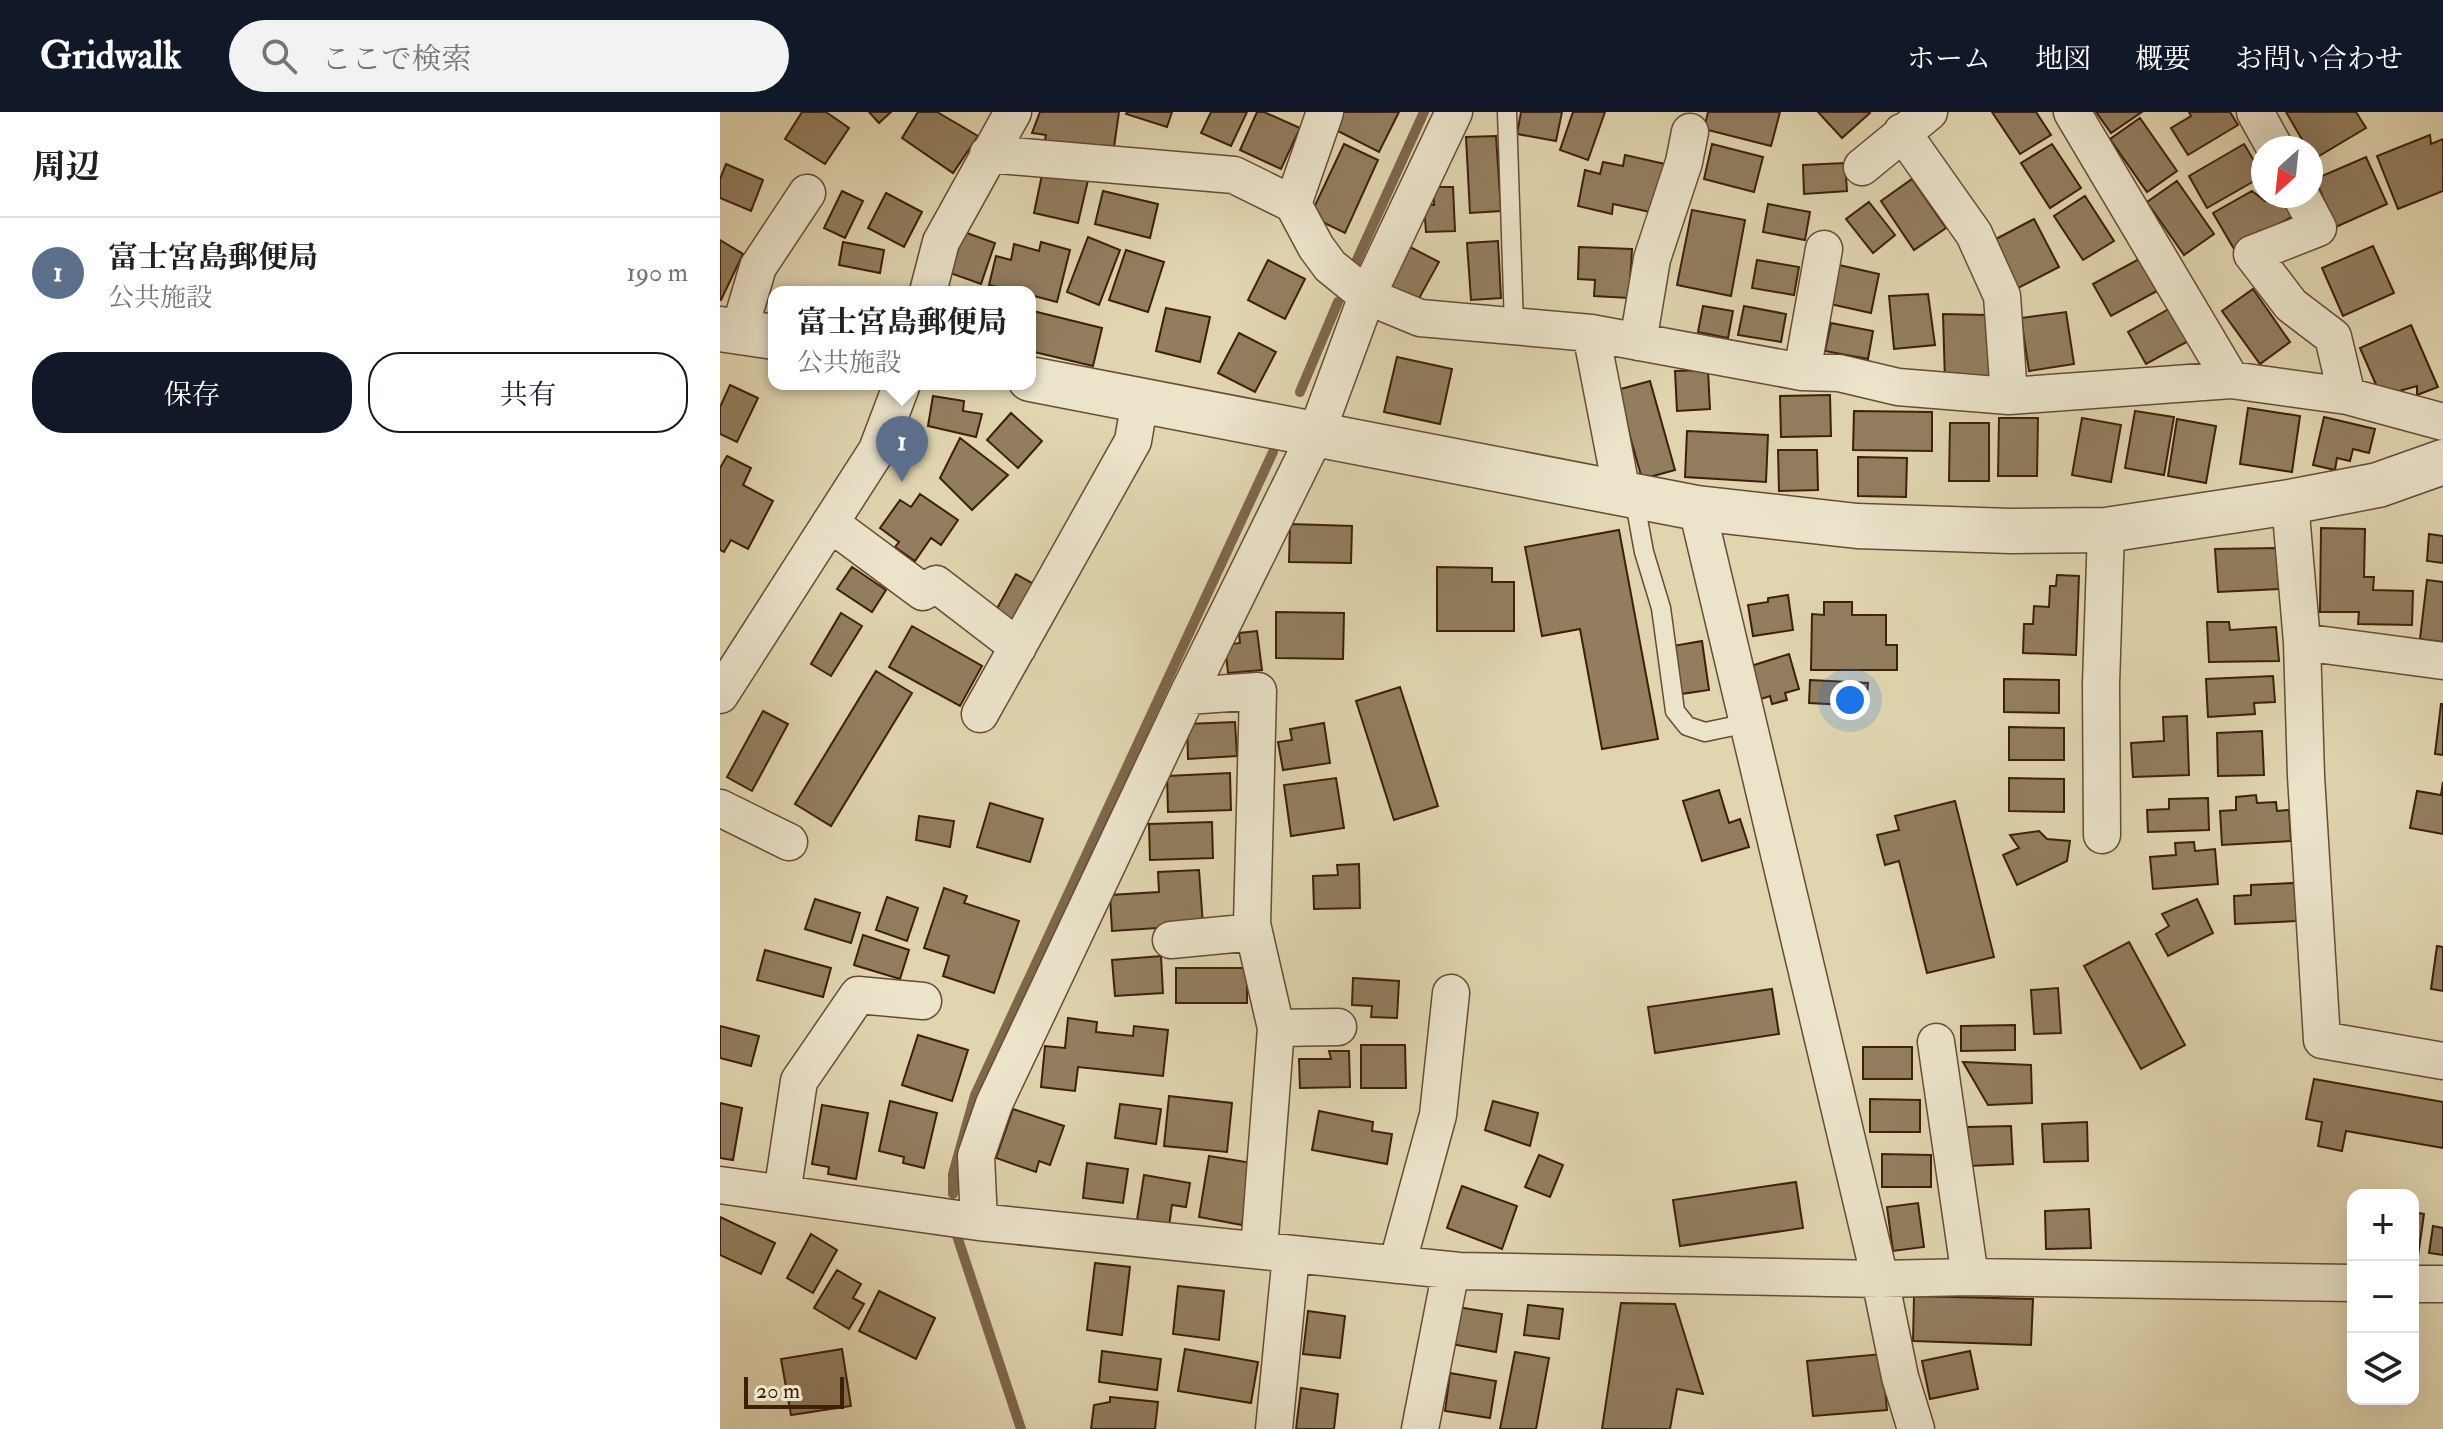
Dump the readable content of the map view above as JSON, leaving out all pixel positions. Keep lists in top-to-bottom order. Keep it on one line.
{"scale_bar":"20 m","north":"bottom left","page":{"header":"Gridwalk","search":"ここで検索","nav":["ホーム","地図","概要","お問い合わせ"],"heading":"周辺","list":[{"mark":"1","name":"富士宮島郵便局","note":"公共施設","value":"190 m"}],"popup":["富士宮島郵便局","公共施設"],"buttons":["保存","共有"],"pins":"1","map_buttons":["+","−"],"scale":"20 m"}}
